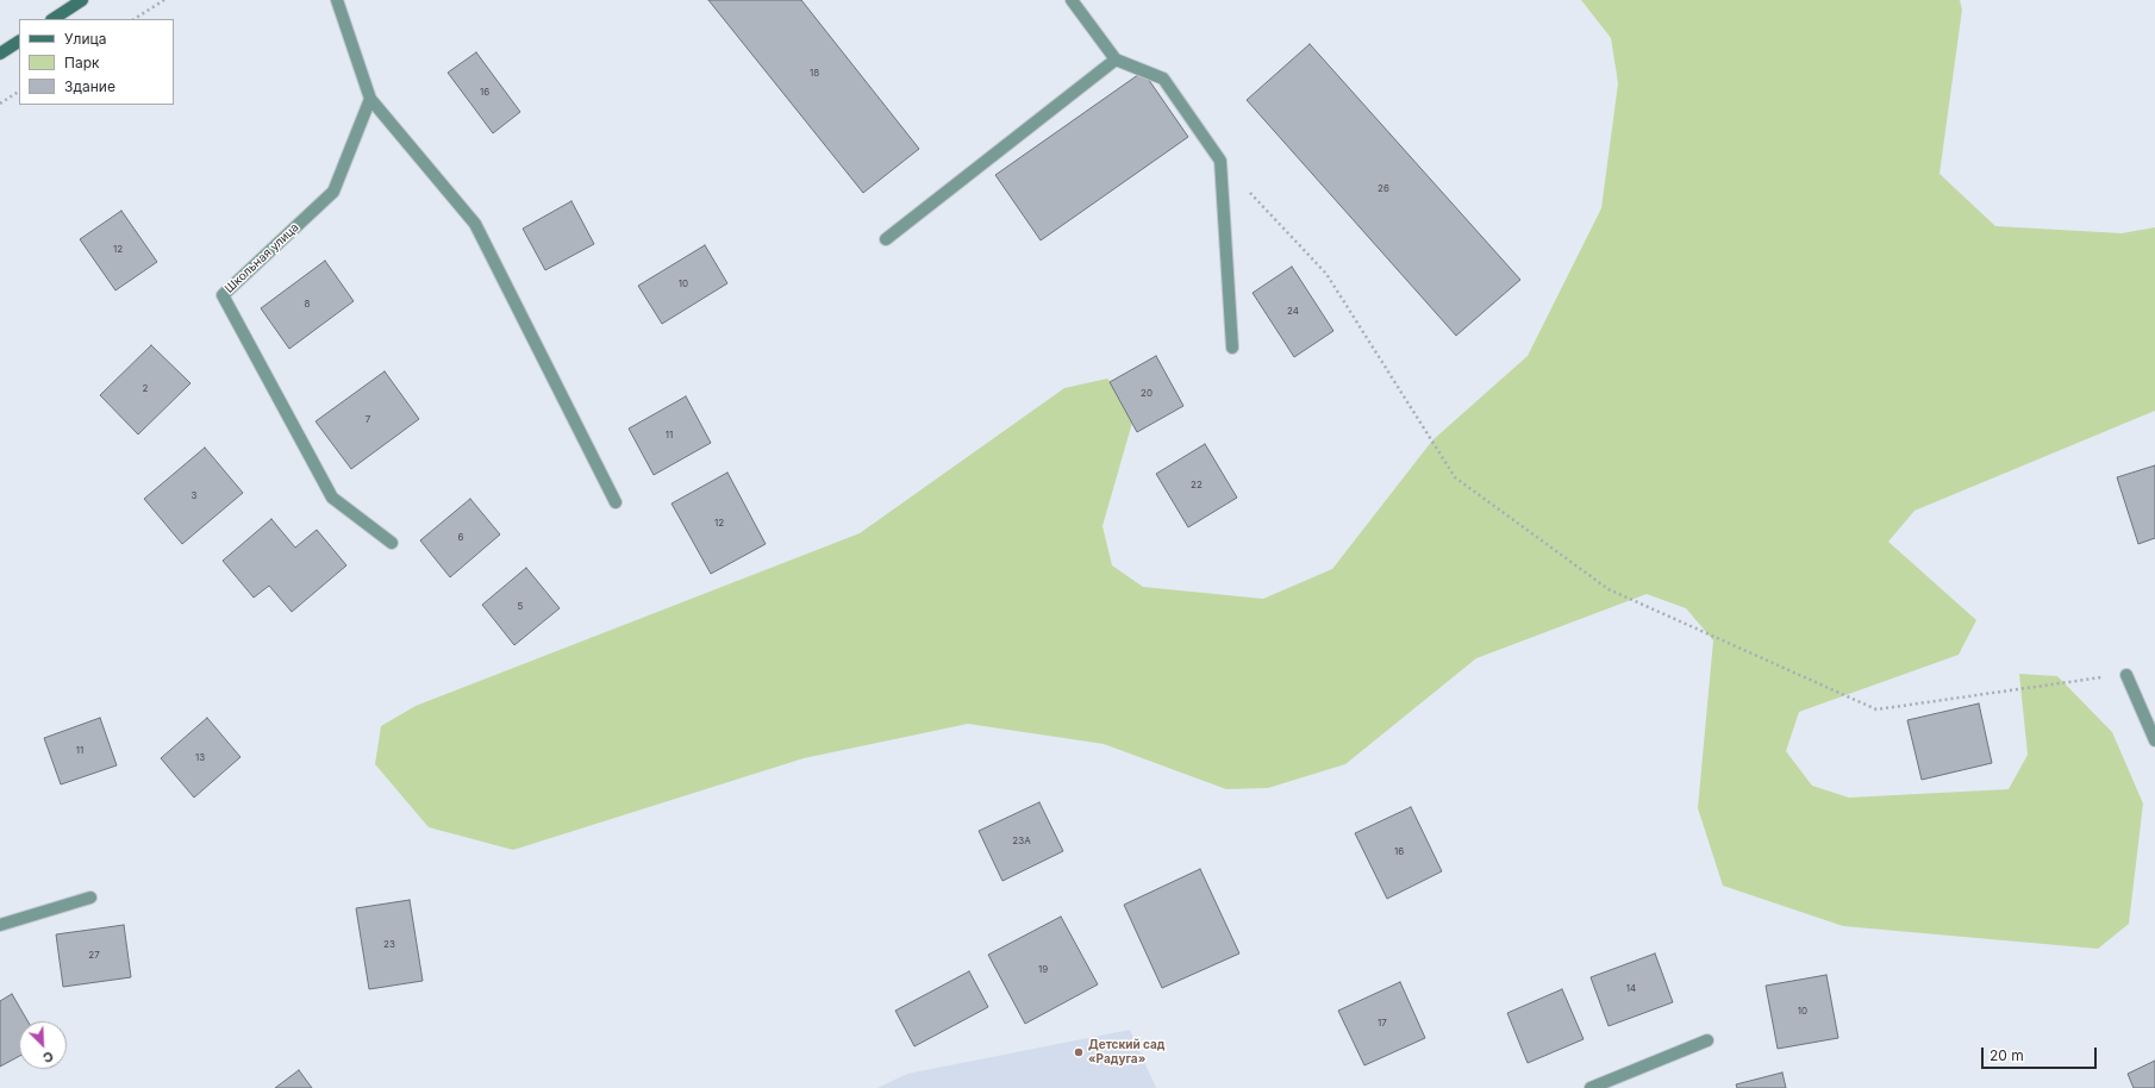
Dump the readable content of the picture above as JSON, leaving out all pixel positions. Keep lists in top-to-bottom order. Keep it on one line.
{"streets":{"street":["Школьная улица"]},"places":["Детский сад «Радуга»"],"house_numbers":["18","16","26","12","10","8","24","2","20","7","11","22","3","12","6","5","11","13","23А","16","23","27","19","14","10","17"],"legend":["Улица","Парк","Здание"],"scale_bar":"20 m","north":"bottom right"}
